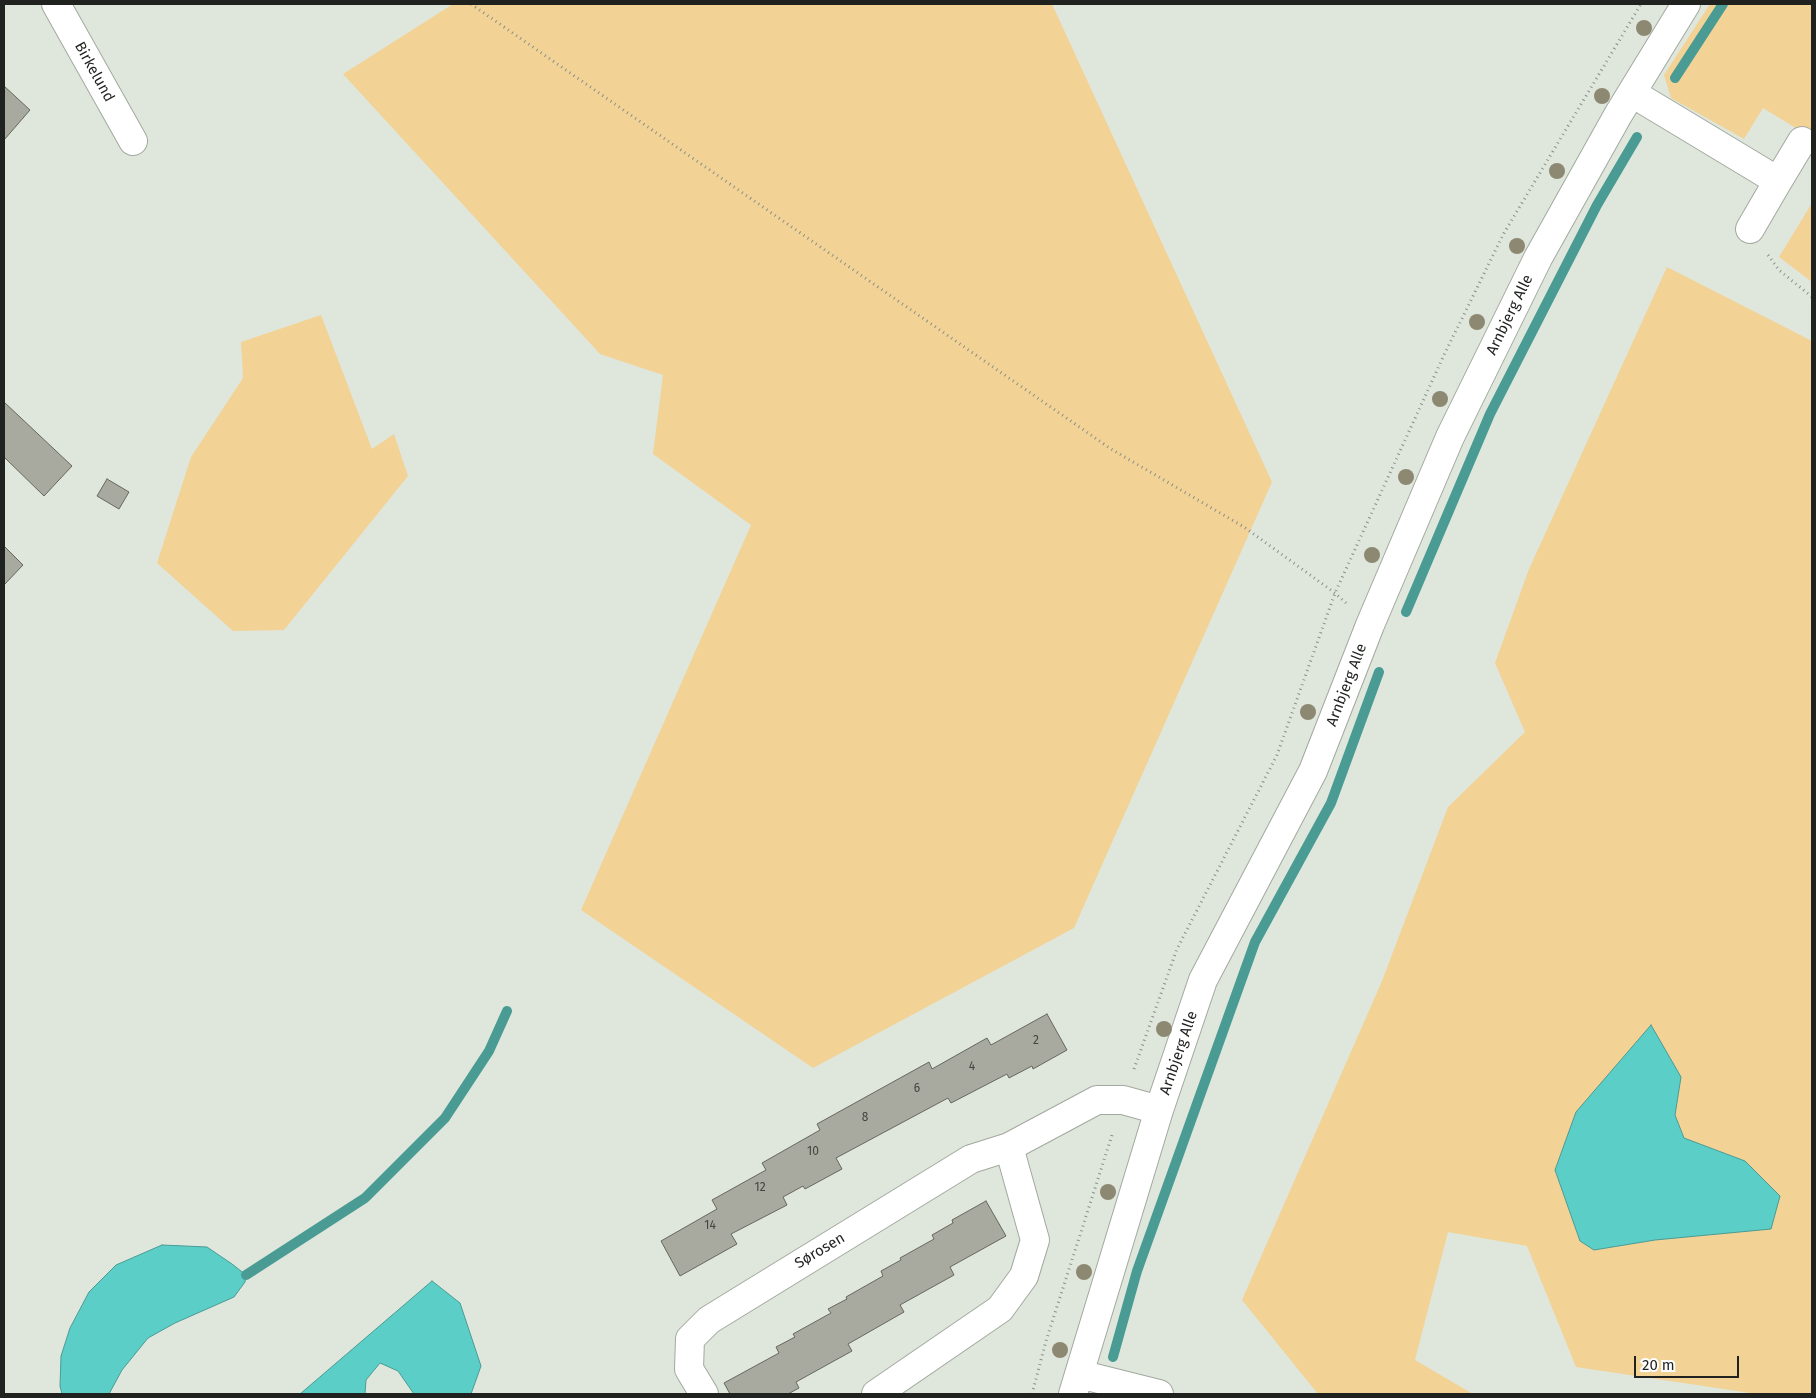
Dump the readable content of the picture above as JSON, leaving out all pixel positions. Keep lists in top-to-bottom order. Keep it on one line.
{"streets":{"street":["Birkelund","Arnbjerg Alle","Sørosen"]},"crossings":[["Arnbjerg Alle","Sørosen"]],"house_numbers":["2","4","6","8","10","12","14"],"scale_bar":"20 m"}
